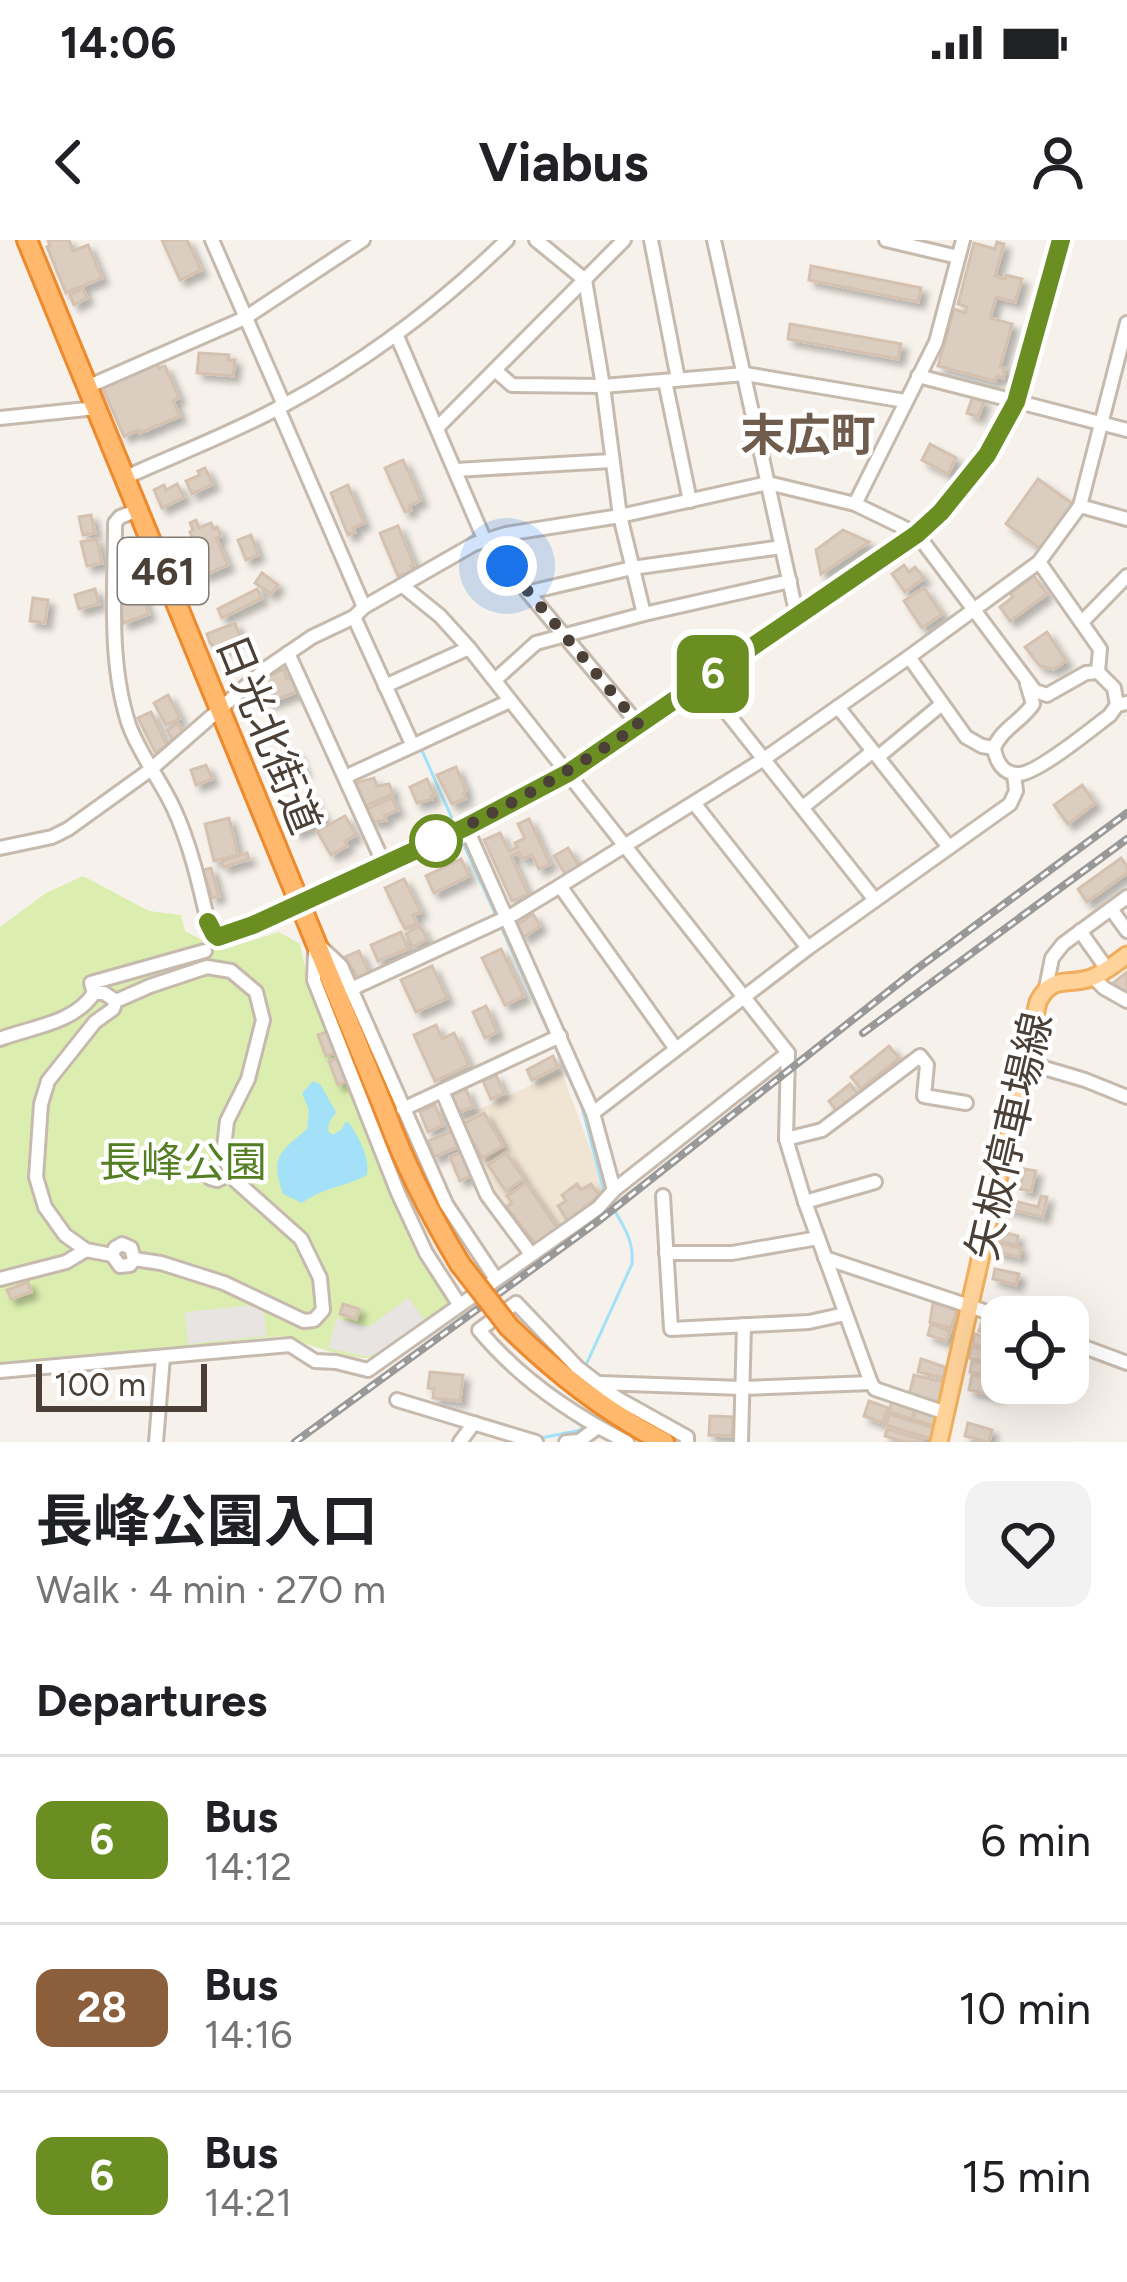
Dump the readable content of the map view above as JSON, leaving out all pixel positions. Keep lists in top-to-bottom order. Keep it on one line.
{"streets":{"highway":["461","日光北街道"],"main road":["矢板停車場線"]},"districts":["末広町"],"parks":["長峰公園"],"lines":["bus line 6"],"scale_bar":"100 m","page":{"status":"14:06","header":"Viabus","on_map":"6","scale":"100 m","heading":[["長峰公園入口","Walk · 4 min · 270 m"],"Departures"],"list":[{"mark":"6","name":"Bus","note":"14:12","value":"6 min"},{"mark":"28","name":"Bus","note":"14:16","value":"10 min"},{"mark":"6","name":"Bus","note":"14:21","value":"15 min"}]}}
